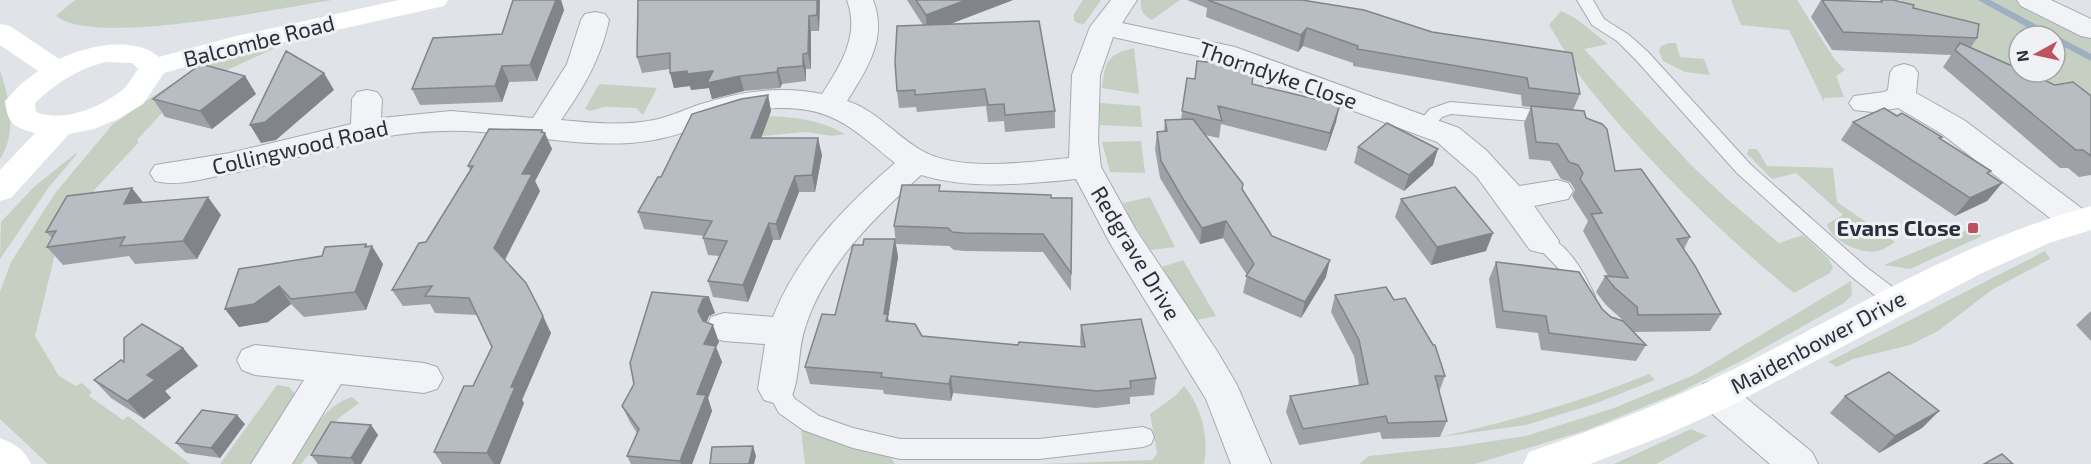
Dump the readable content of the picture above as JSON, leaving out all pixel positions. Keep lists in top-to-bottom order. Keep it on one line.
{"streets":{"main road":["Balcombe Road","Maidenbower Drive"],"street":["Thorndyke Close","Collingwood Road","Redgrave Drive"]},"crossings":[["Thorndyke Close","Redgrave Drive"],["Collingwood Road","Redgrave Drive"]],"places":{"transit":["Evans Close"]},"north":"left"}
